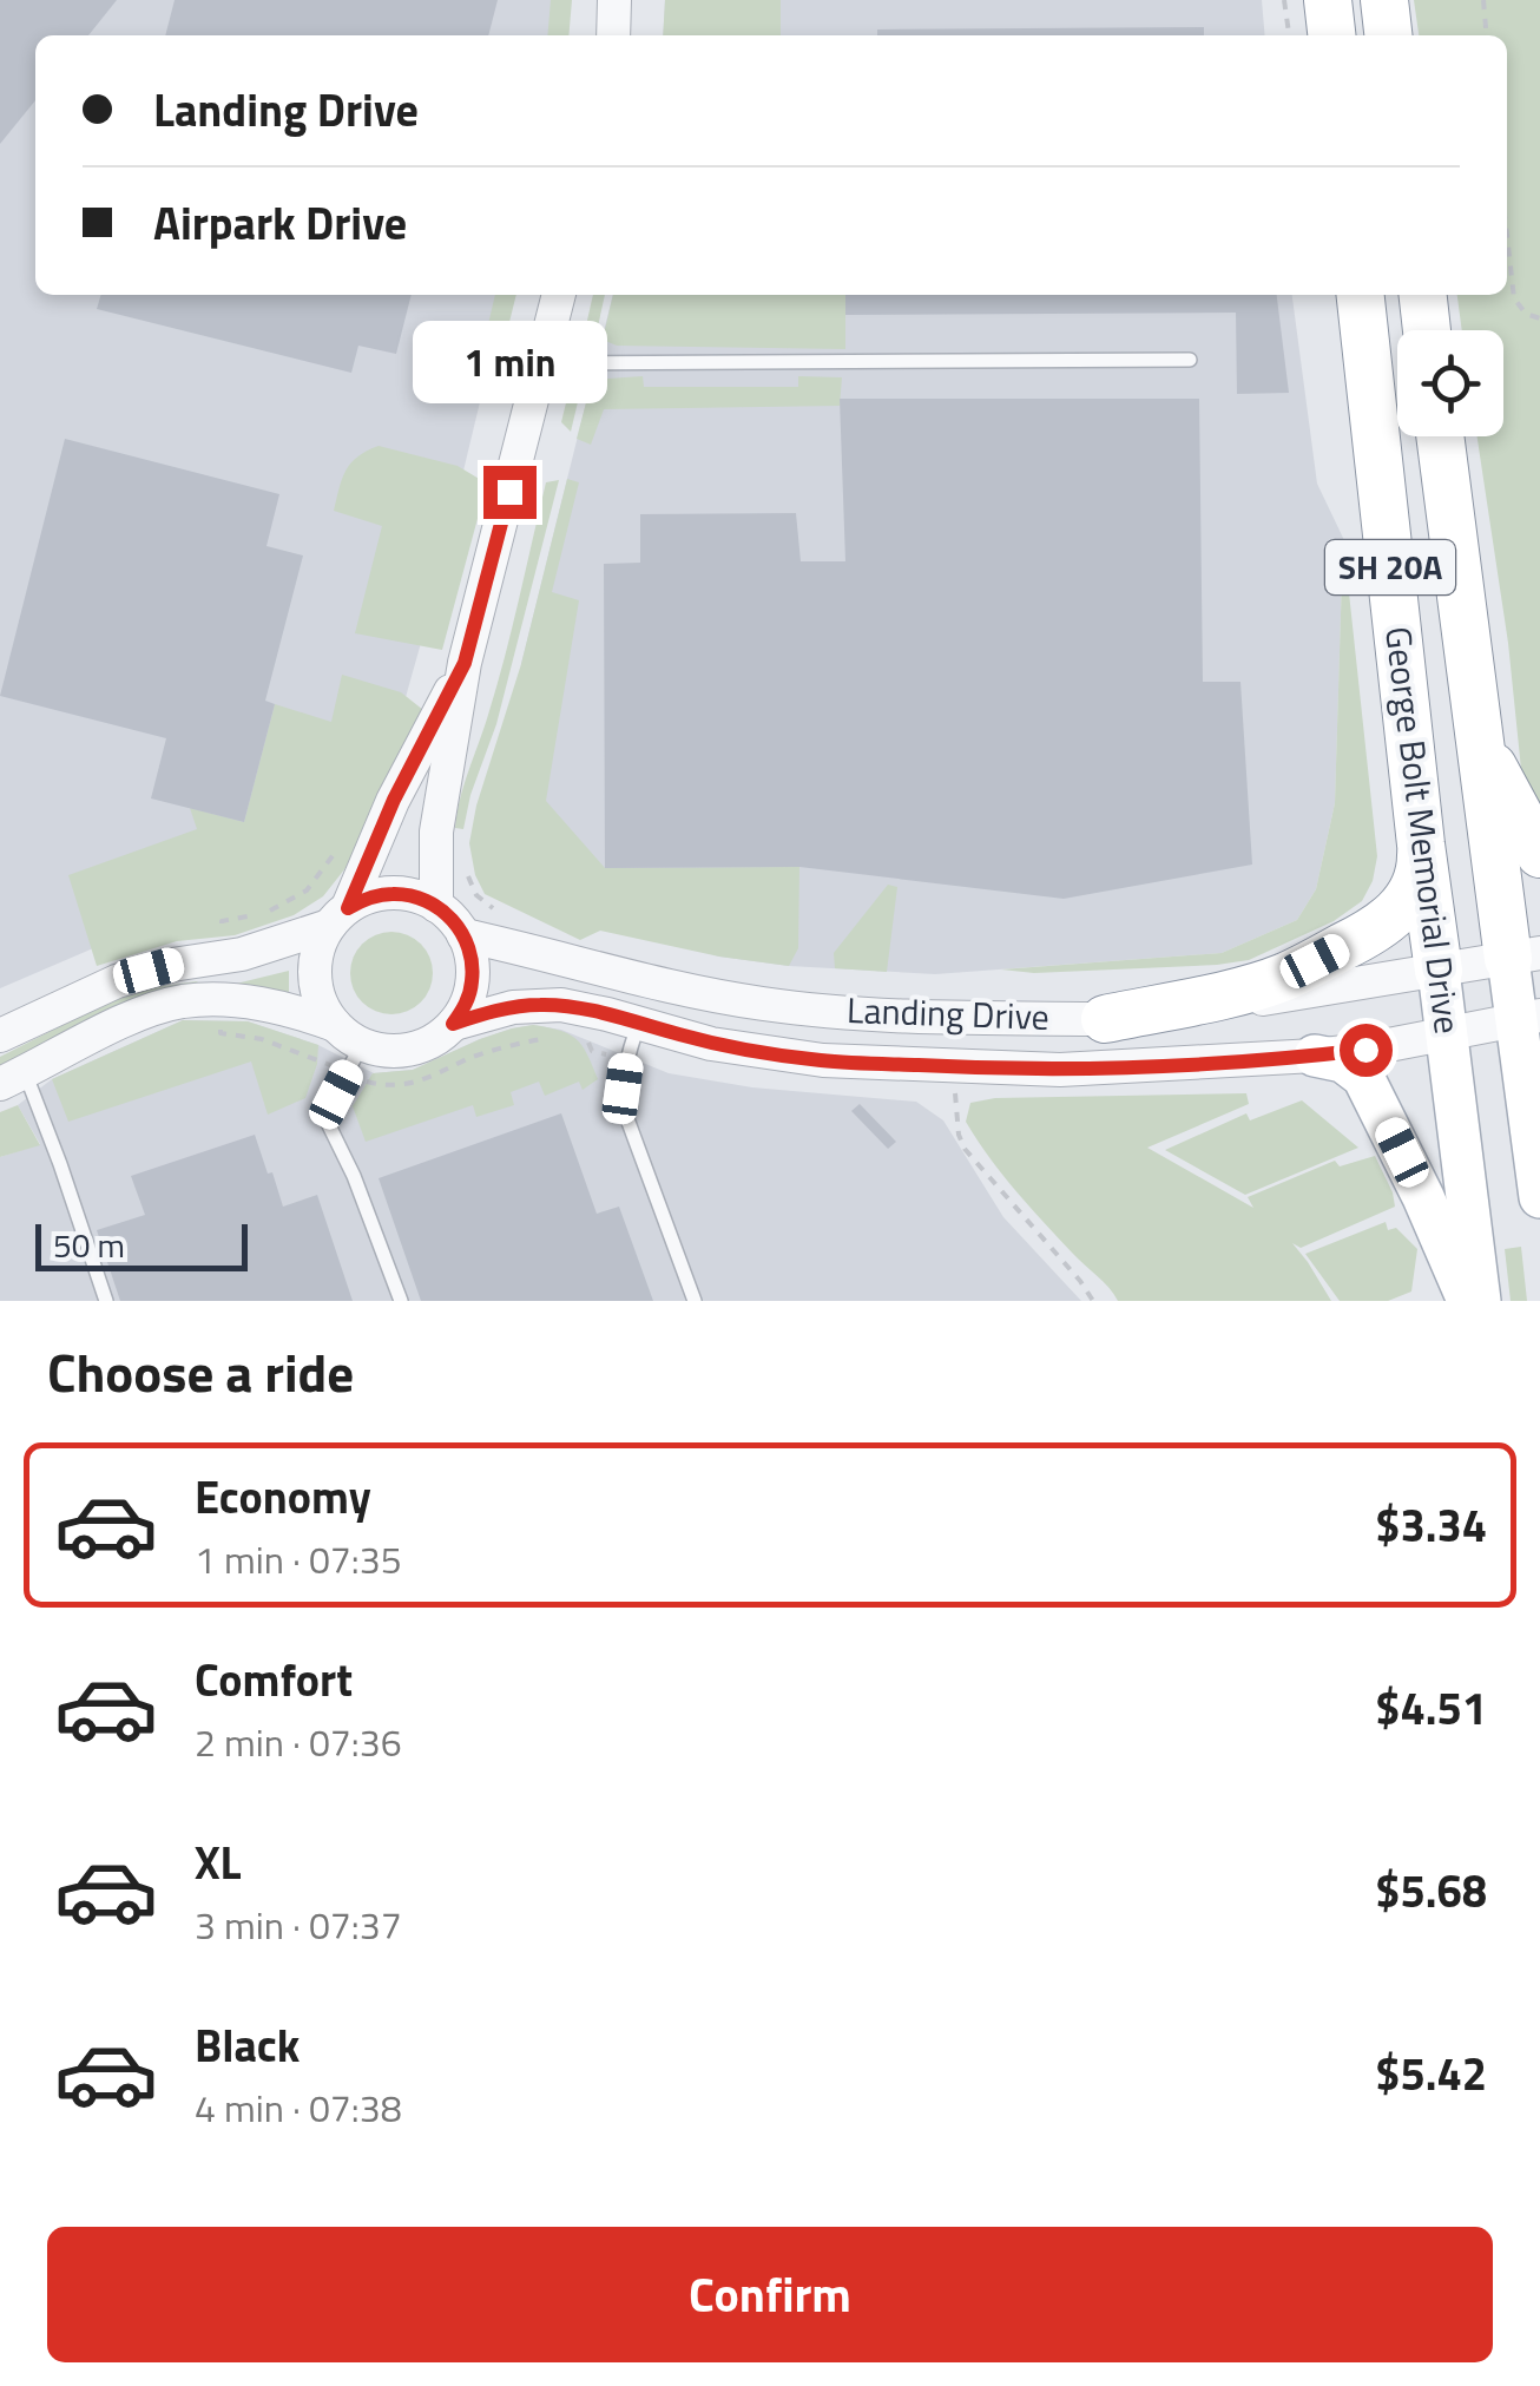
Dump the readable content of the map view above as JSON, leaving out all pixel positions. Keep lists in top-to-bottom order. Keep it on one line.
{"streets":{"highway":["SH 20A","George Bolt Memorial Drive"],"street":["Landing Drive"]},"crossings":[["George Bolt Memorial Drive","Landing Drive"]],"scale_bar":"50 m","page":{"banner":["Landing Drive","Airpark Drive"],"bubble":"1 min","scale":"50 m","heading":"Choose a ride","list":[{"name":"Economy","note":"1 min · 07:35","value":"$3.34"},{"name":"Comfort","note":"2 min · 07:36","value":"$4.51"},{"name":"XL","note":"3 min · 07:37","value":"$5.68"},{"name":"Black","note":"4 min · 07:38","value":"$5.42"}],"buttons":"Confirm"}}
